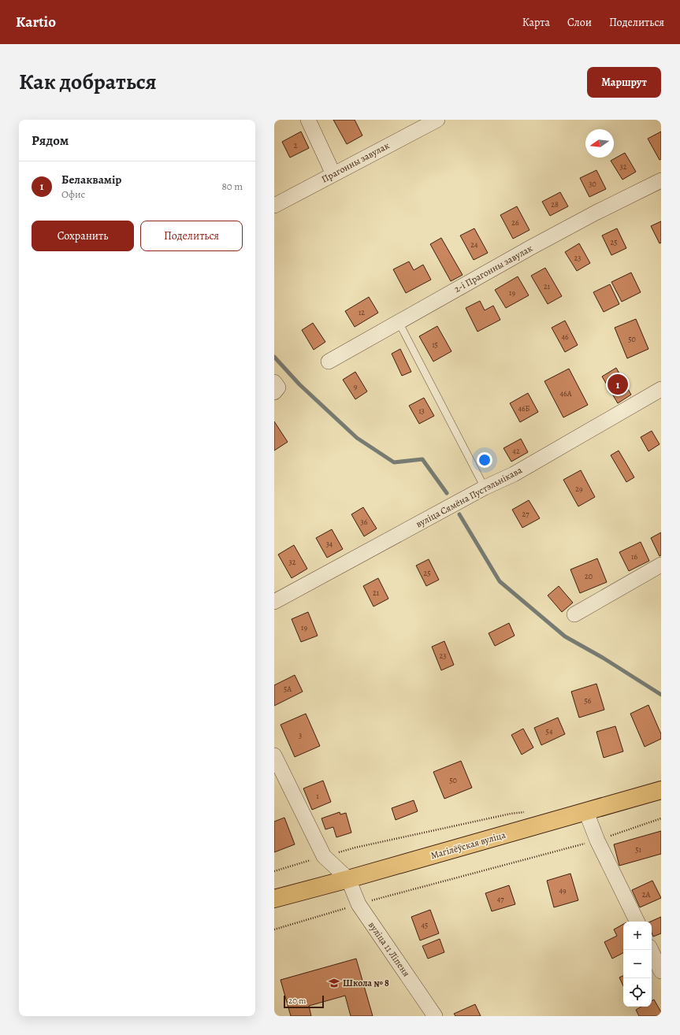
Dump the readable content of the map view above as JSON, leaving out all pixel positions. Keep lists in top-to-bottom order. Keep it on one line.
{"streets":{"main road":["Магілёўская вуліца"],"street":["Прагонны завулак","2-і Прагонны завулак","вуліца Сямёна Пустэльнікава","вуліца 11 Ліпеня"]},"crossings":[["Магілёўская вуліца","вуліца 11 Ліпеня"]],"places":{"school or university":["Школа № 8"]},"house_numbers":["2","32","30","28","26","25","24","23","21","19","12","46","50","15","9","46А","46Б","13","42","29","27","36","34","16","32","25","20","21","19","23","5А","56","54","3","50","1","51","49","2А","47","45"],"scale_bar":"20 m","north":"left","page":{"header":"Kartio","nav":["Карта","Слои","Поделиться"],"title":"Как добраться","buttons":["Маршрут",["Сохранить","Поделиться"]],"heading":"Рядом","list":[{"mark":"1","name":"Белаквамір","note":"Офис","value":"80 m"}],"pins":"1","map_buttons":["+","−"],"scale":"20 m"}}
